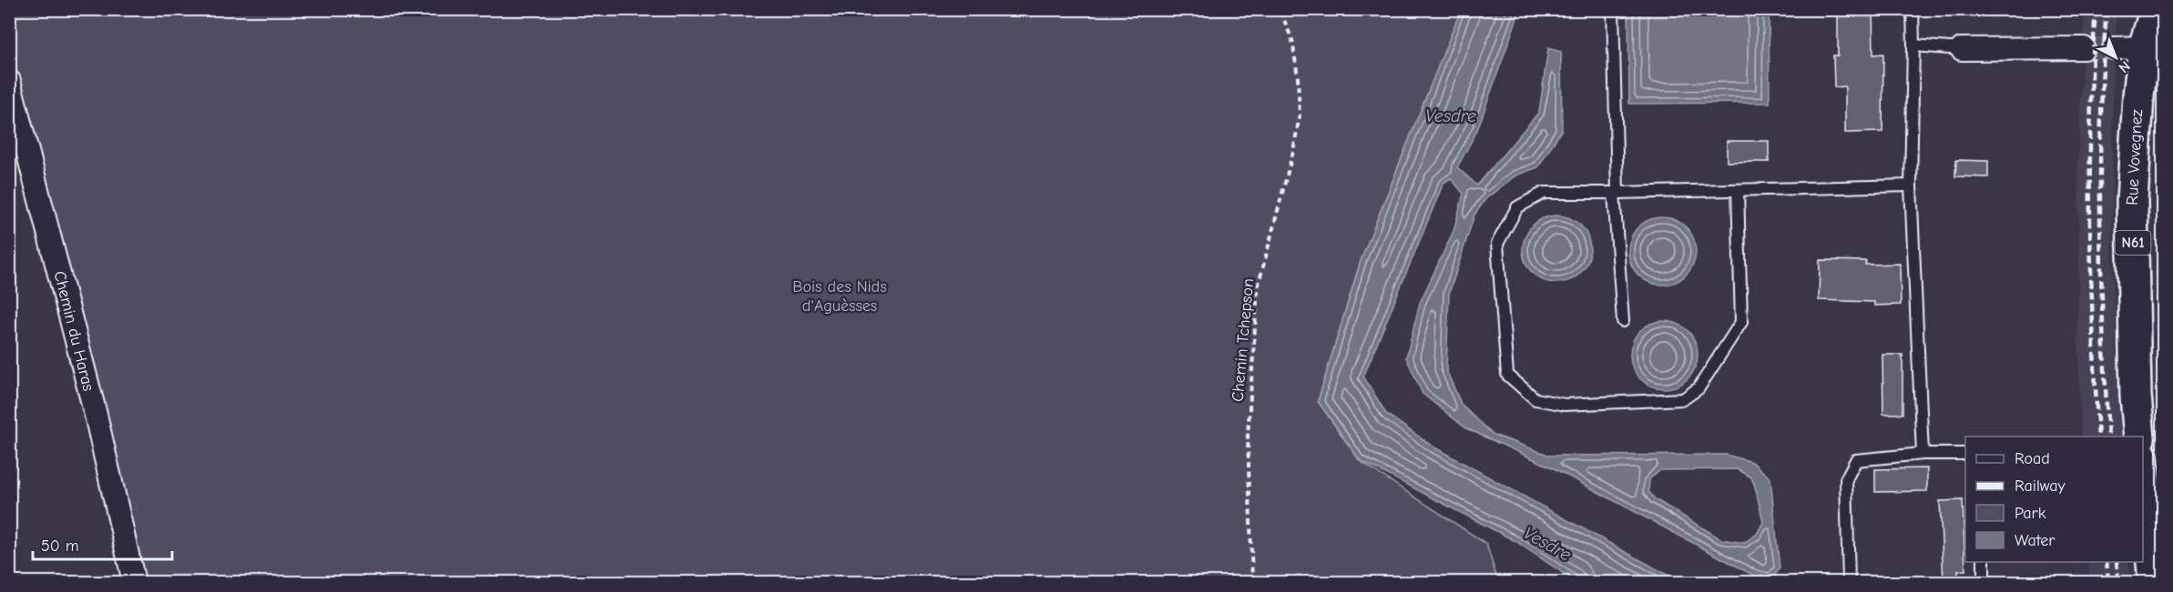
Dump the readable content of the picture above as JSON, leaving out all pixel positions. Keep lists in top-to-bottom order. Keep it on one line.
{"streets":{"main road":["Rue Vovegnez","N61"],"street":["Chemin du Haras"],"path":["Chemin Tchepson"]},"water":["Vesdre"],"parks":["Bois des Nids d'Aguèsses"],"legend":["Road","Railway","Park","Water"],"scale_bar":"50 m","north":"bottom right"}
